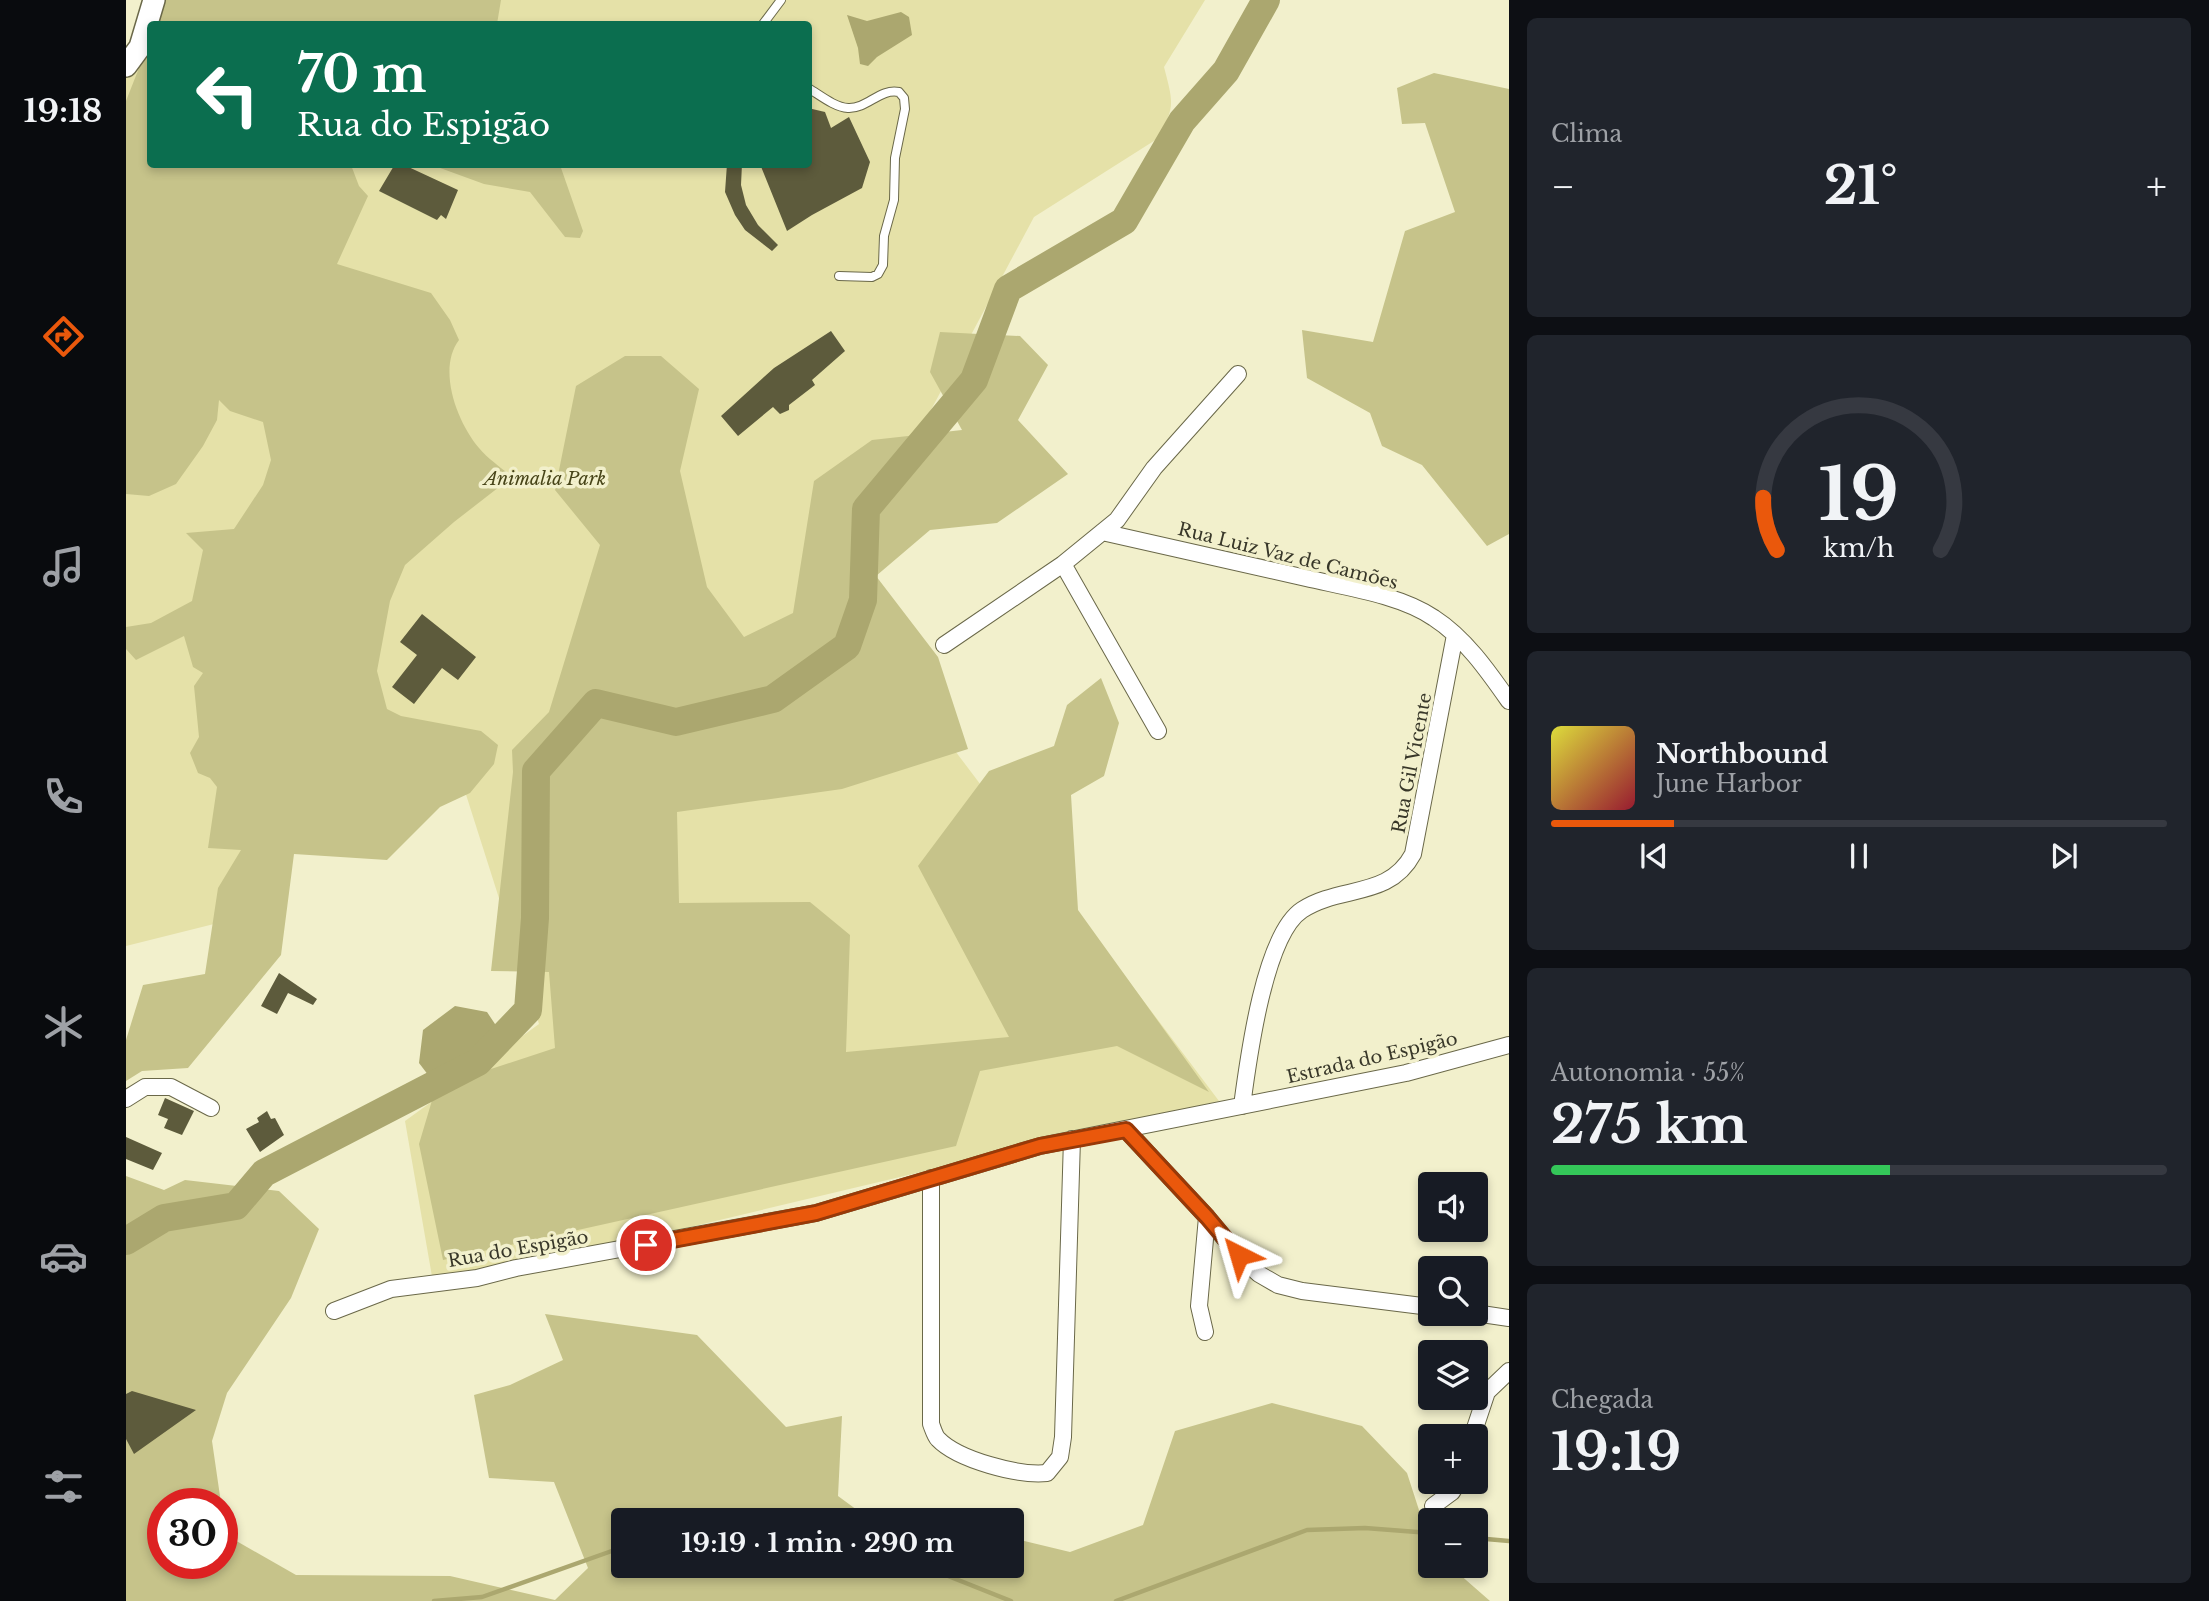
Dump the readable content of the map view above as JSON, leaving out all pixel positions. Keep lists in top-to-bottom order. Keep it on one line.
{"streets":{"street":["Rua Luiz Vaz de Camões","Rua Gil Vicente","Estrada do Espigão","Rua do Espigão"]},"crossings":[["Rua Luiz Vaz de Camões","Rua Gil Vicente"],["Rua Gil Vicente","Estrada do Espigão"],["Rua Gil Vicente","Rua do Espigão"],["Estrada do Espigão","Rua do Espigão"]],"parks":["Animalia Park"],"page":{"tabs":"19:18","tile":["Clima",["Autonomia · 55%","275 km"],["Chegada","19:19"]],"turn":["70 m","Rua do Espigão"],"heat":["−","21°","+"],"song":["Northbound","June Harbor"],"map_buttons":["+","−"],"limit":"30","trip":"19:19 · 1 min · 290 m","gauge":["19","km/h"]}}
